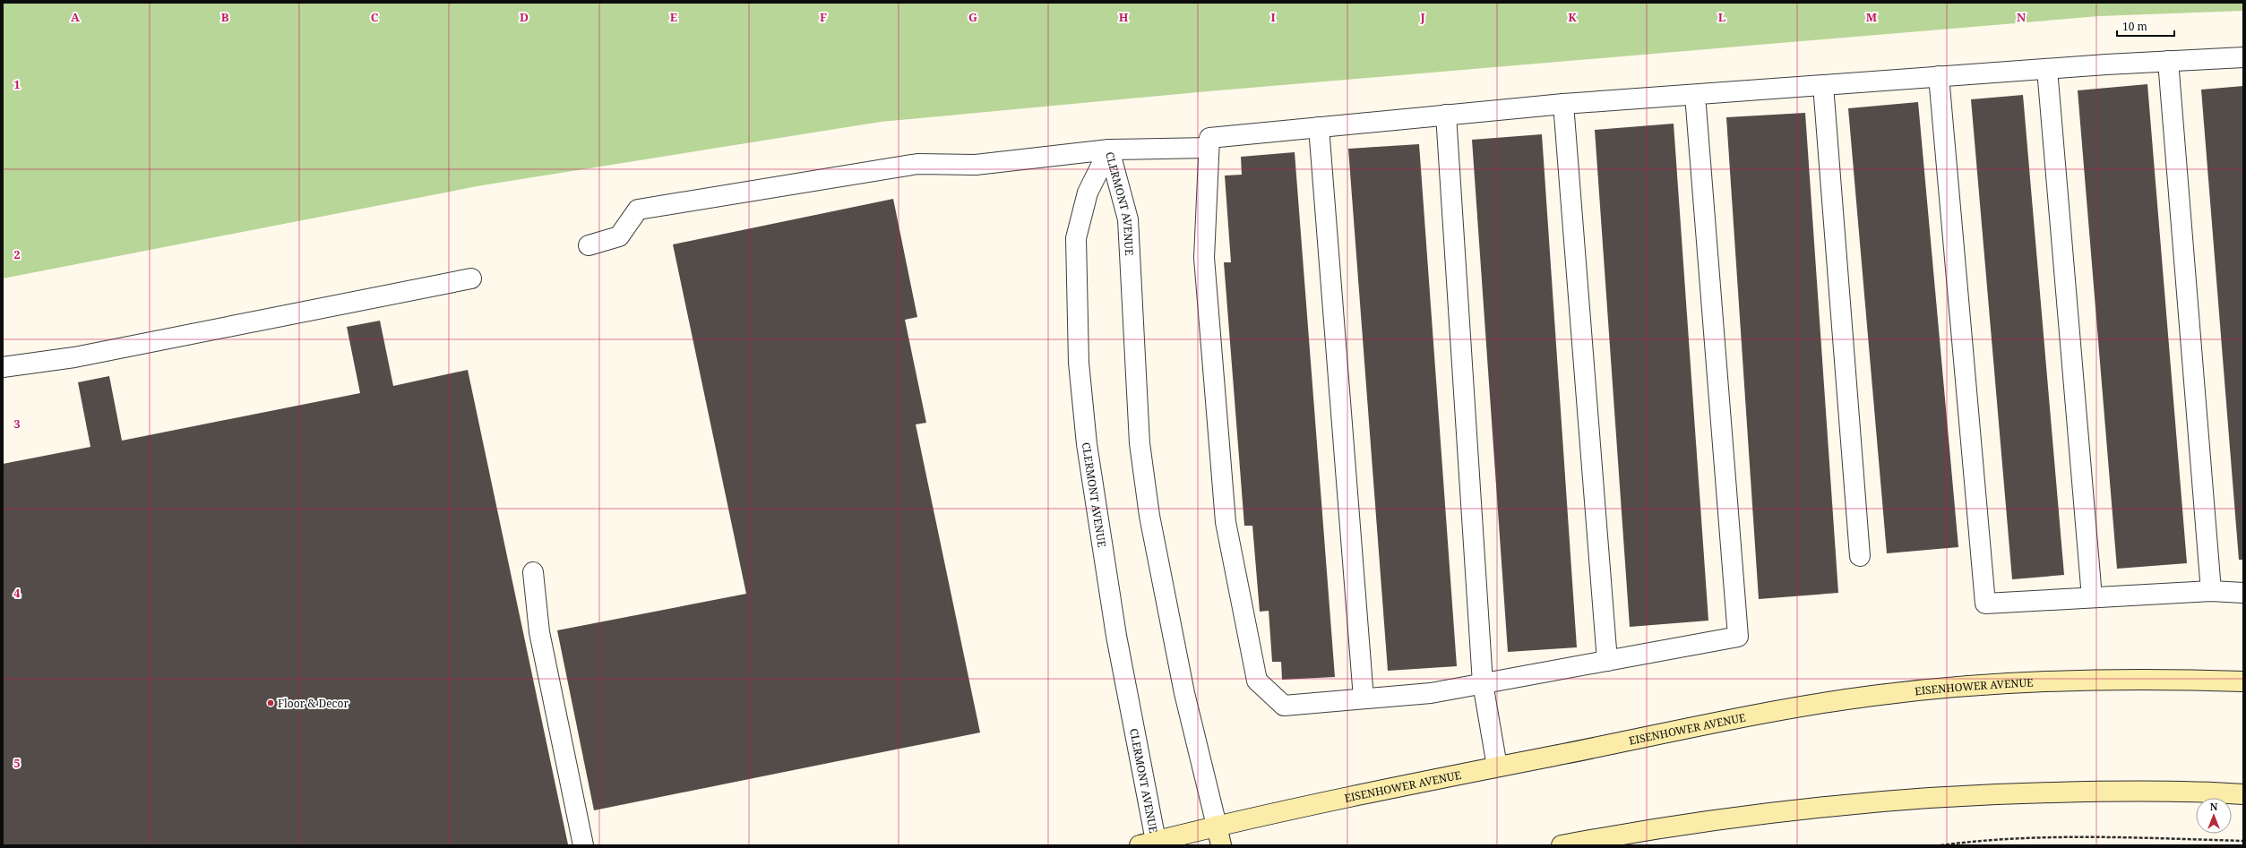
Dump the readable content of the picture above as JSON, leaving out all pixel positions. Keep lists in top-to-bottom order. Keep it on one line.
{"streets":{"main road":["EISENHOWER AVENUE"],"street":["CLERMONT AVENUE"]},"crossings":[["CLERMONT AVENUE","EISENHOWER AVENUE"]],"places":["Floor & Decor"],"scale_bar":"10 m","north":"top","grid":{"columns":["A","B","C","D","E","F","G","H","I","J","K","L","M","N"],"rows":["1","2","3","4","5"]}}
